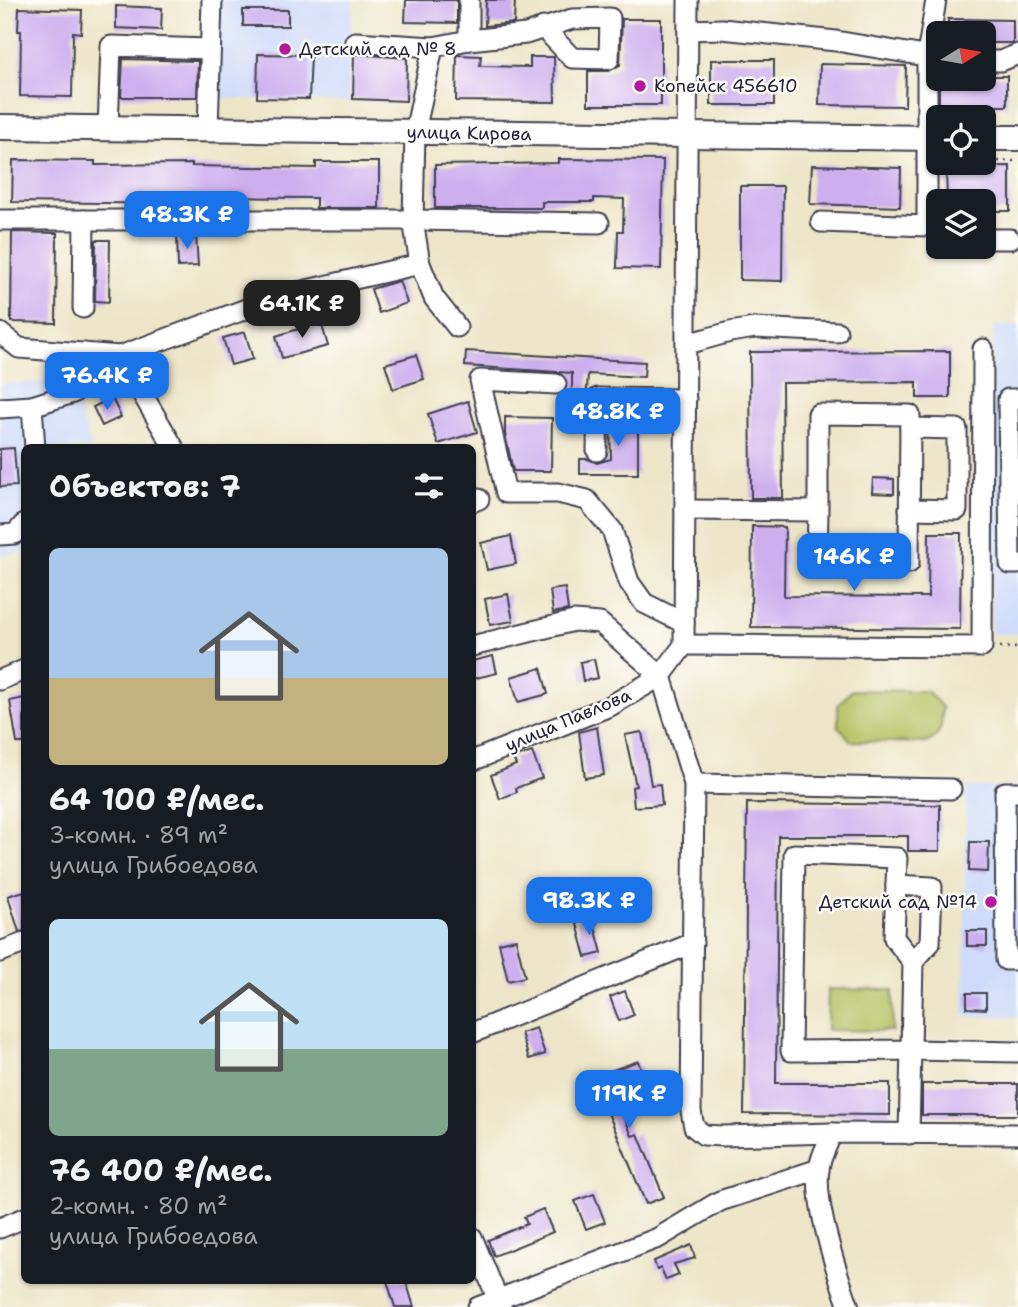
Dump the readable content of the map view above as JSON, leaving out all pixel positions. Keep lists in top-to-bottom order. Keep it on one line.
{"streets":{"main road":["улица Кирова"],"street":["улица Павлова"]},"places":["Детский сад № 8","Копейск 456610","Детский сад №14"],"north":"right","page":{"price":["48.3K ₽","64.1K ₽","76.4K ₽","48.8K ₽","146K ₽","98.3K ₽","119K ₽"],"heading":"Объектов: 7","list":[{"name":"64 100 ₽/мес.","note":"3-комн. · 89 m² · улица Грибоедова"},{"name":"76 400 ₽/мес.","note":"2-комн. · 80 m² · улица Грибоедова"}]}}
